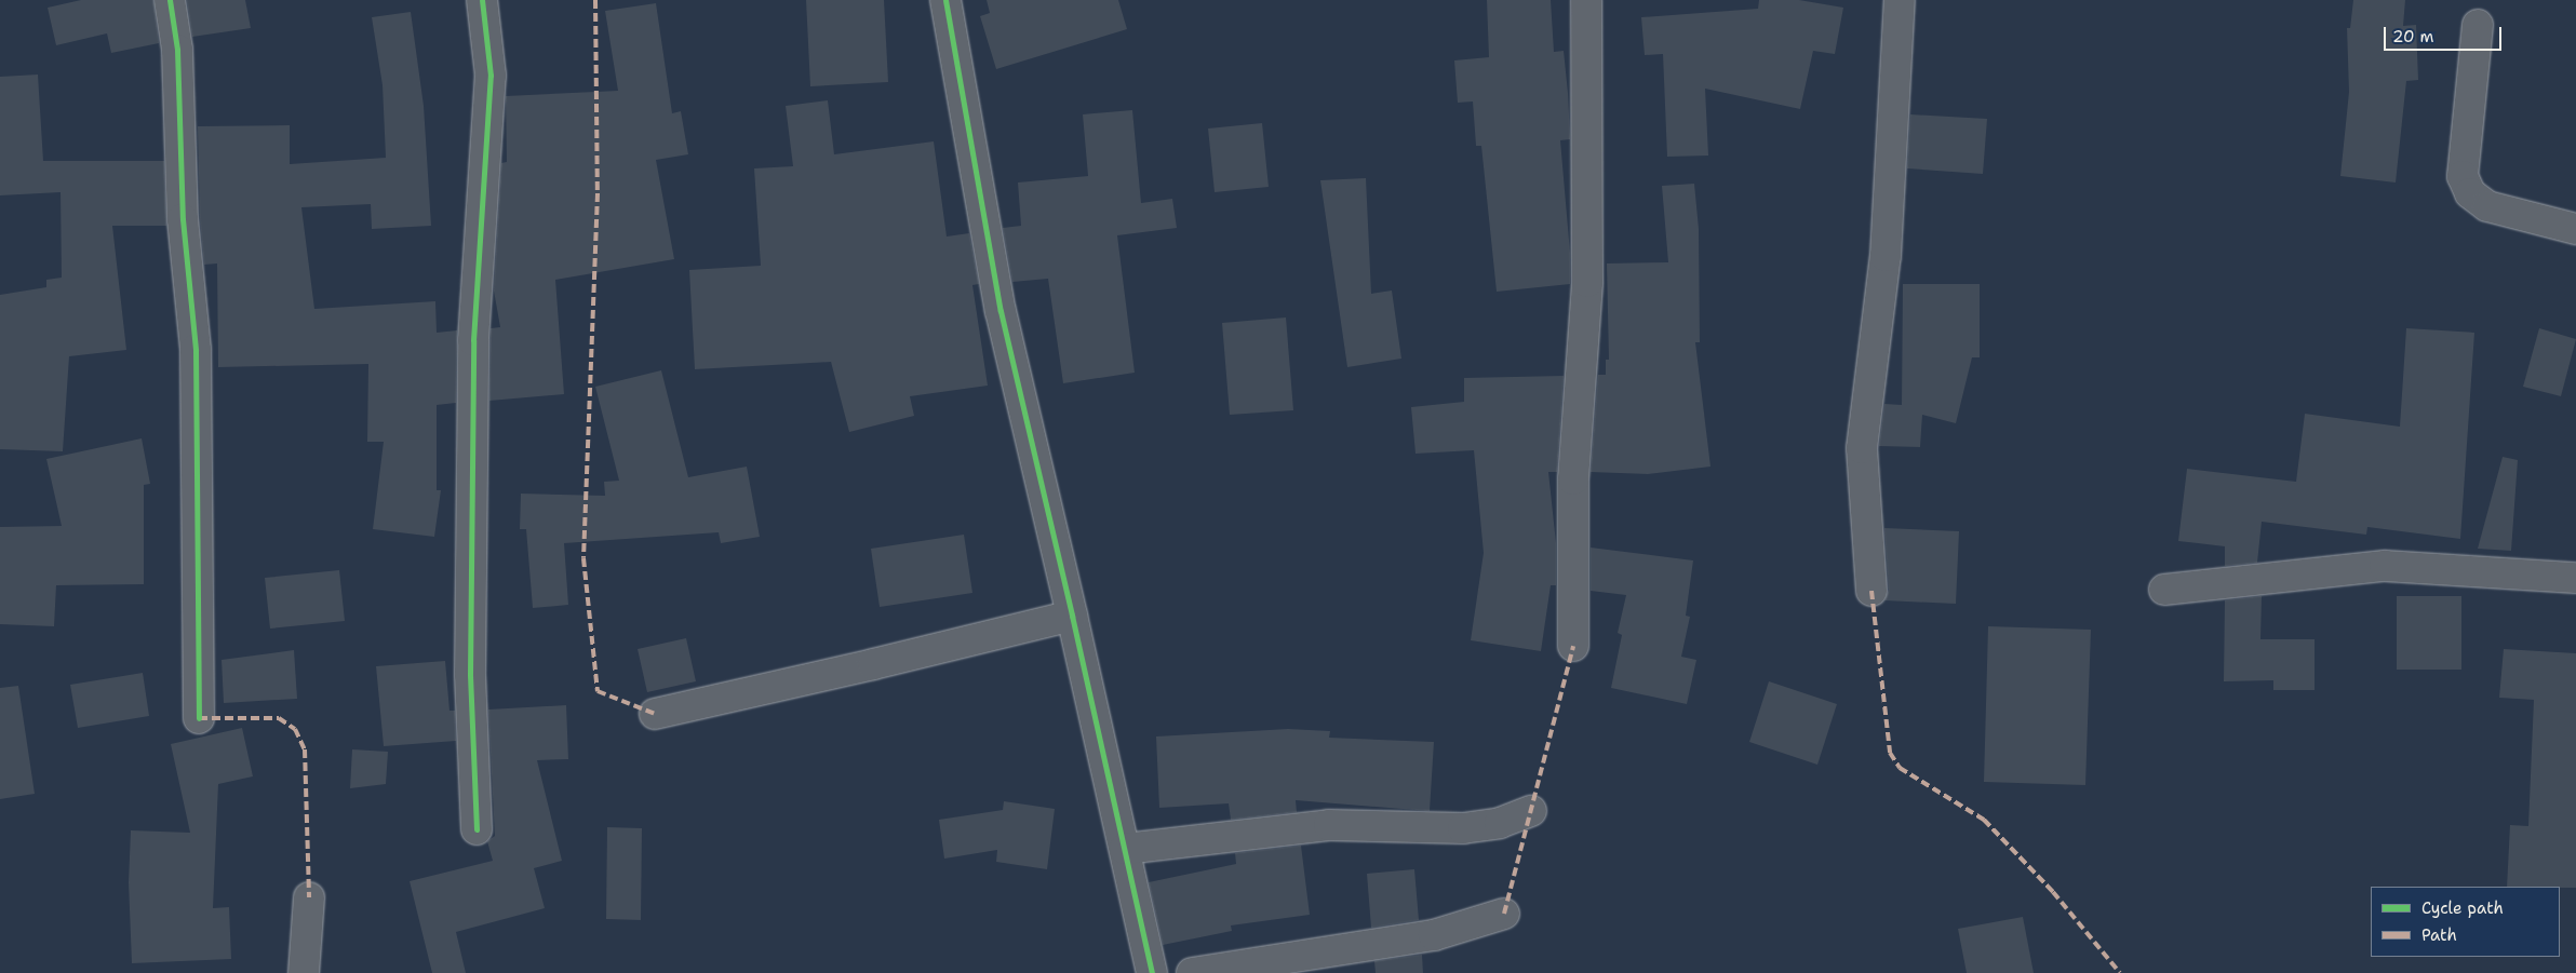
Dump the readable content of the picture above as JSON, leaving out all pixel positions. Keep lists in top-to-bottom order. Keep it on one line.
{"legend":["Cycle path","Path"],"scale_bar":"20 m"}
